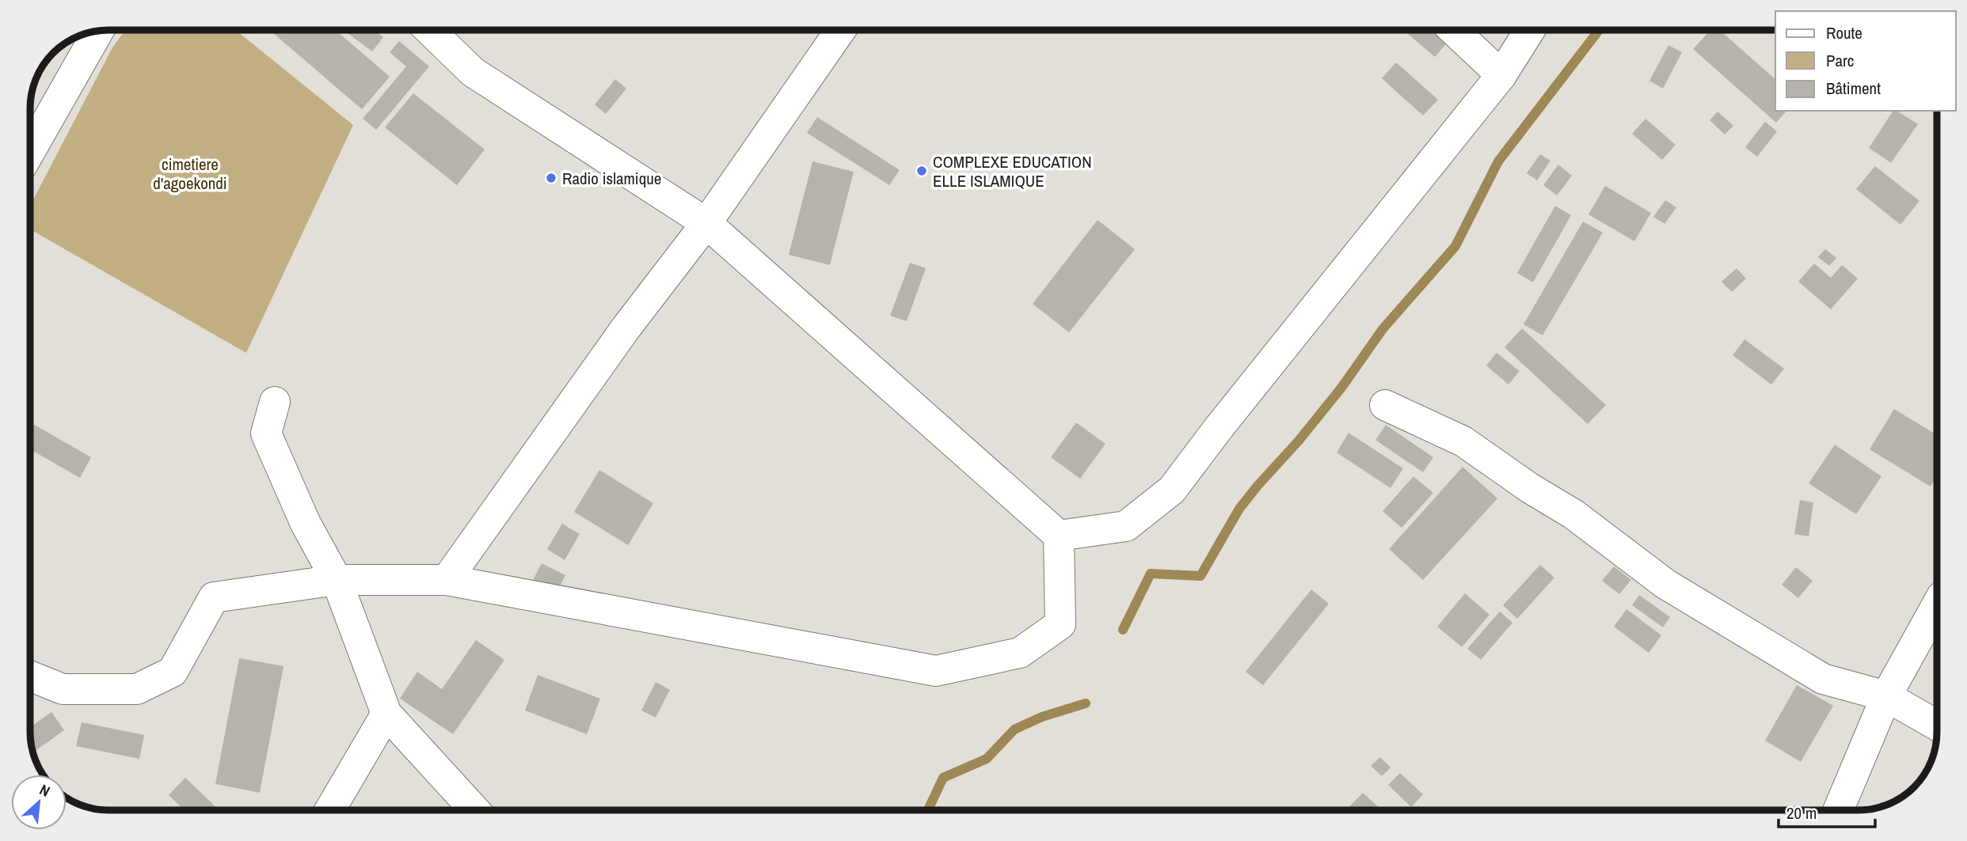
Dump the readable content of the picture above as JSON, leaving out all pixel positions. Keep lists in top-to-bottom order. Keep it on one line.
{"parks":["cimetiere d'agoekondi"],"places":["COMPLEXE EDUCATION ELLE ISLAMIQUE","Radio islamique"],"legend":["Route","Parc","Bâtiment"],"scale_bar":"20 m","north":"top right"}
